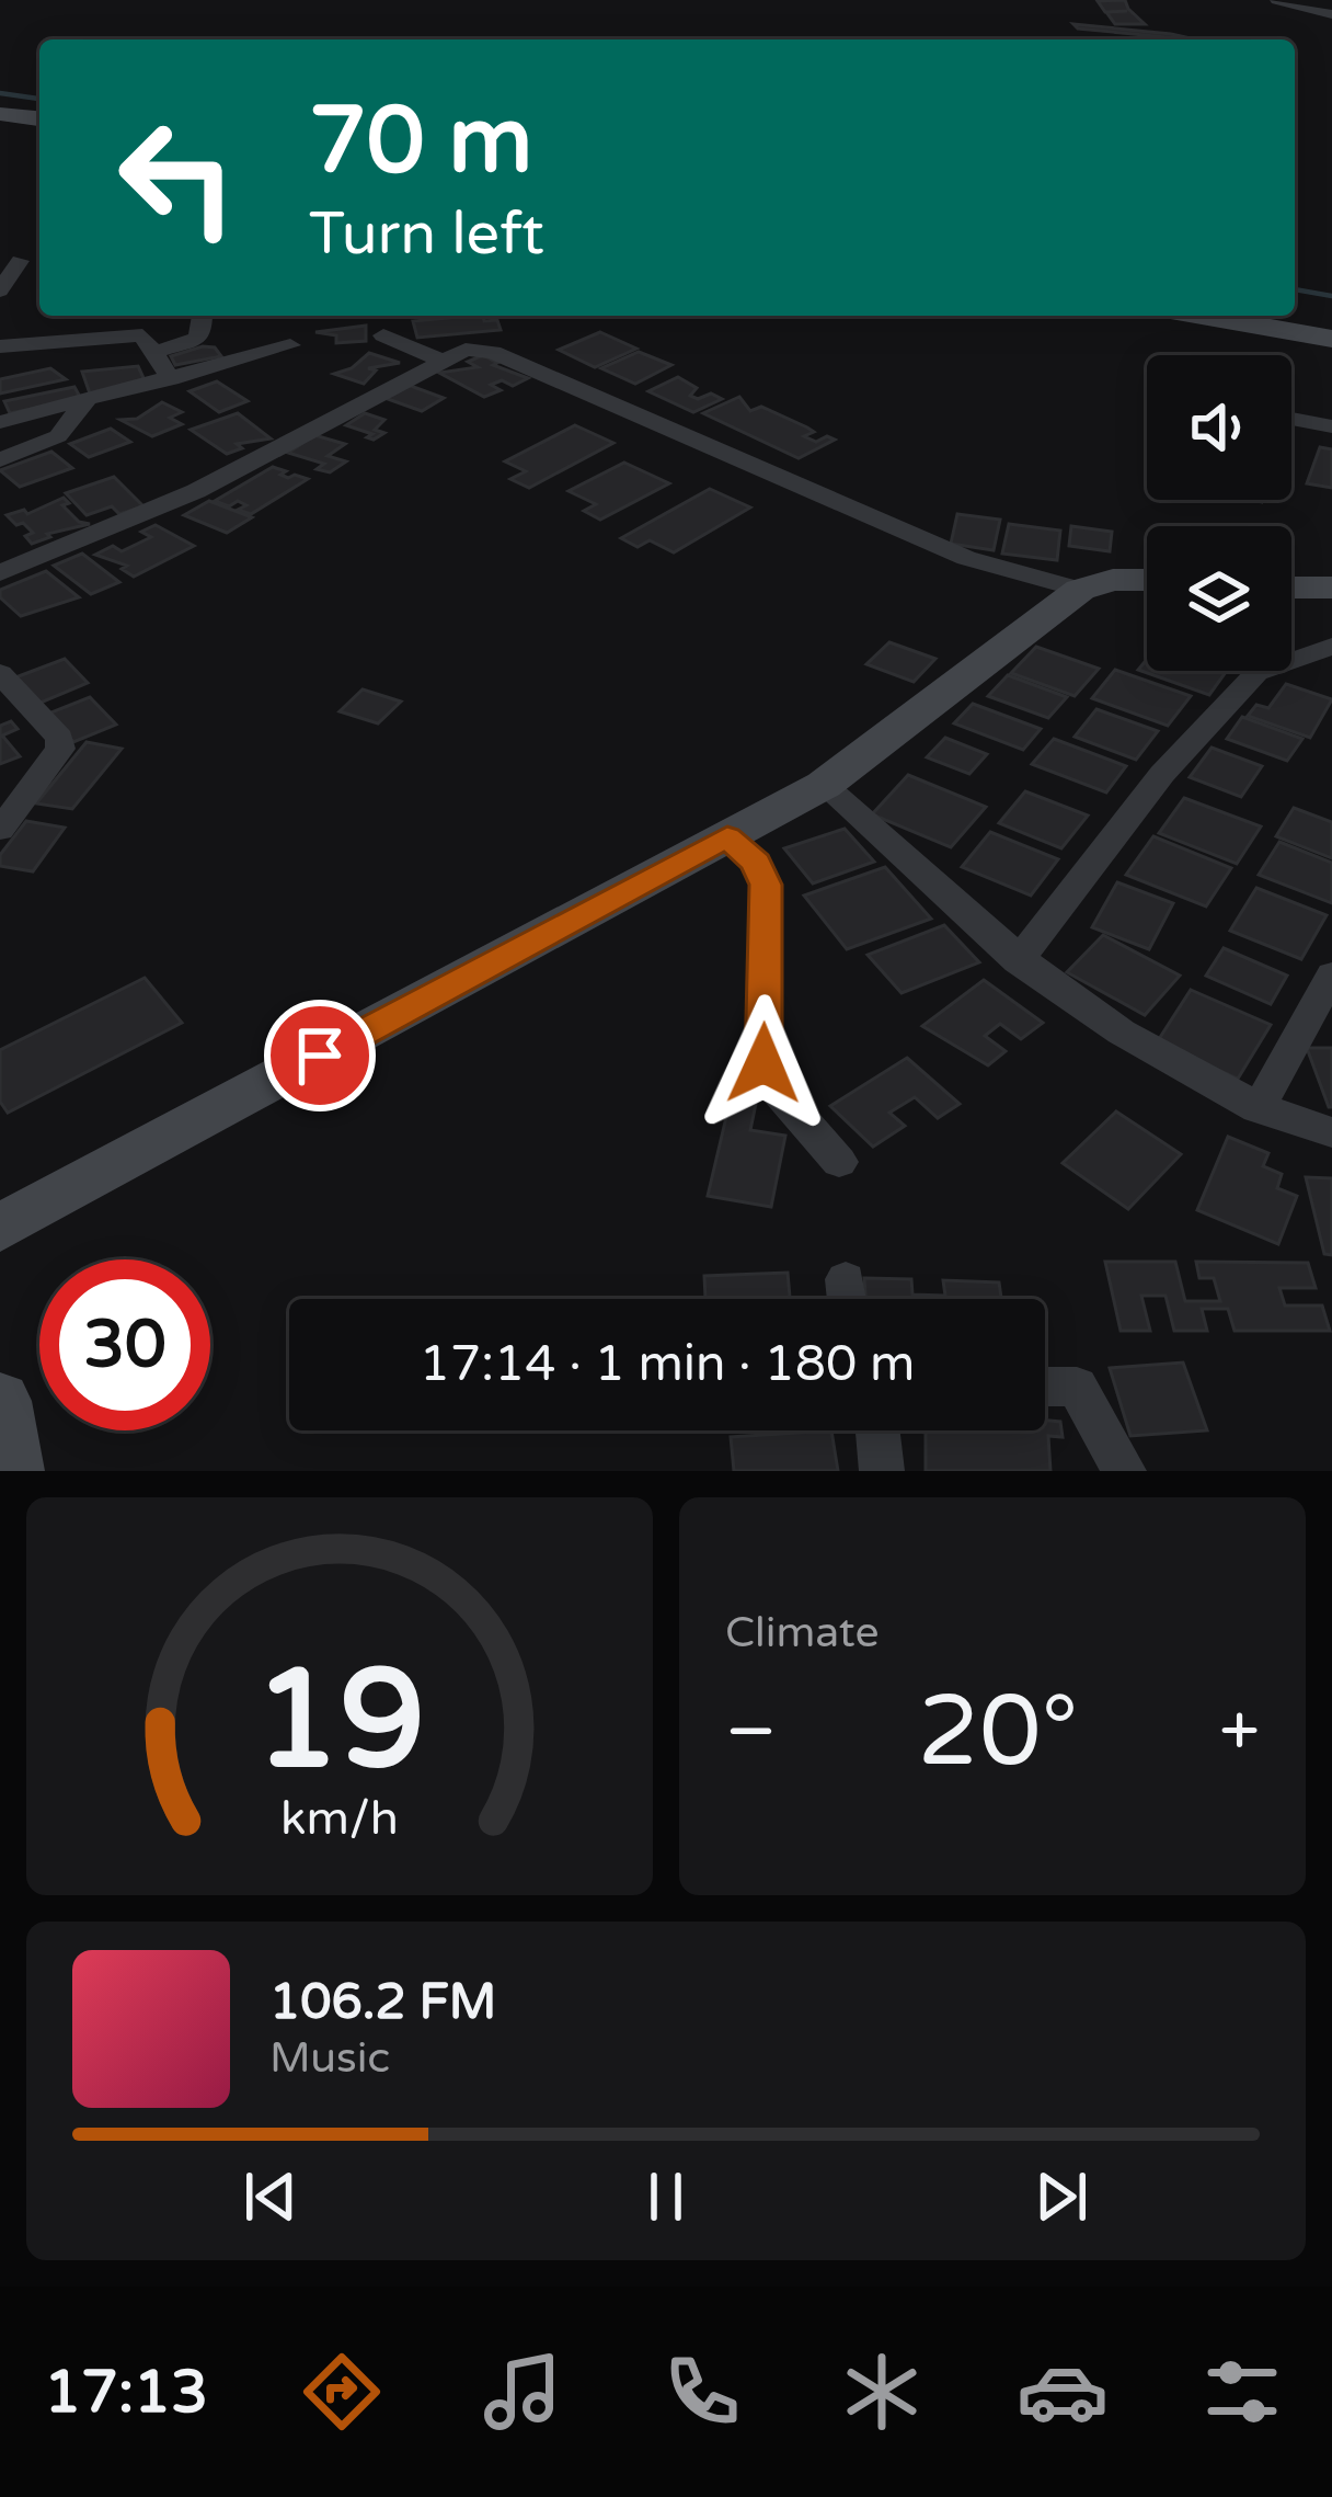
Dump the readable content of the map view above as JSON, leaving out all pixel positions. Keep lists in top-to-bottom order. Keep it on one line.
{"page":{"turn":["70 m","Turn left"],"limit":"30","trip":"17:14 · 1 min · 180 m","tile":"Climate","heat":["−","20°","+"],"song":["106.2 FM","Music"],"tabs":"17:13","gauge":["19","km/h"]}}
